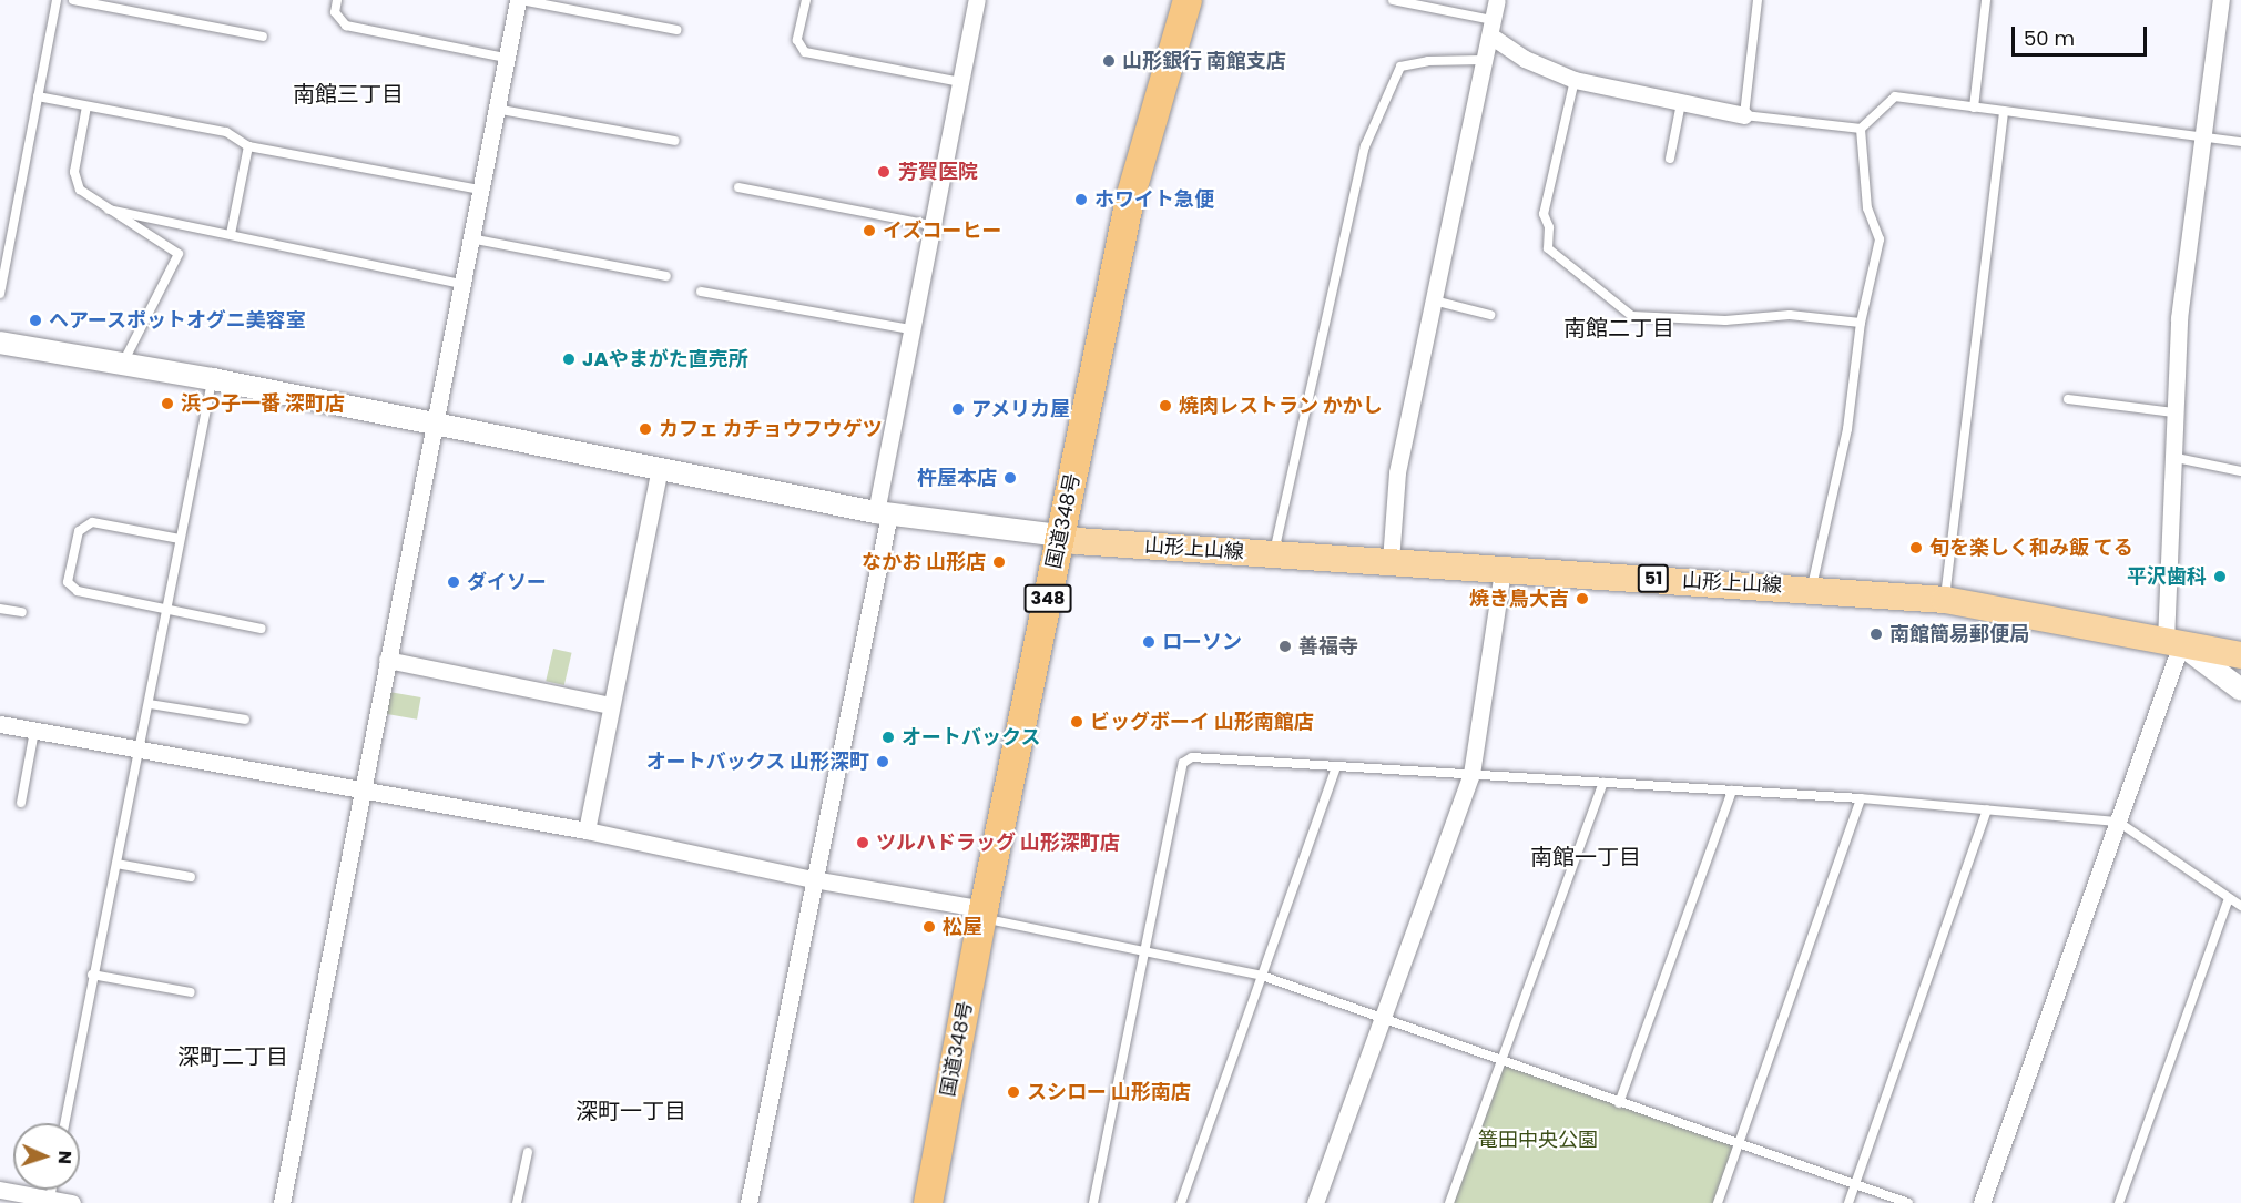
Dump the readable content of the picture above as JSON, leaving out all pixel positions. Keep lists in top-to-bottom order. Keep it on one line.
{"streets":{"highway":["国道348号","348"],"main road":["山形上山線","51"]},"crossings":[["国道348号","山形上山線"]],"districts":["南館三丁目","南館二丁目","南館一丁目","深町二丁目","深町一丁目"],"parks":["篭田中央公園"],"places":["山形銀行 南館支店","芳賀医院","ホワイト急便","イズコーヒー","ヘアースポットオグニ美容室","JAやまがた直売所","浜つ子一番 深町店","焼肉レストラン かかし","アメリカ屋","カフェ カチョウフウゲツ","杵屋本店","旬を楽しく和み飯 てる","なかお 山形店","平沢歯科","ダイソー","焼き鳥大吉","南館簡易郵便局","ローソン","善福寺","ビッグボーイ 山形南館店","オートバックス","オートバックス 山形深町","ツルハドラッグ 山形深町店","松屋","スシロー 山形南店"],"scale_bar":"50 m","north":"right"}
